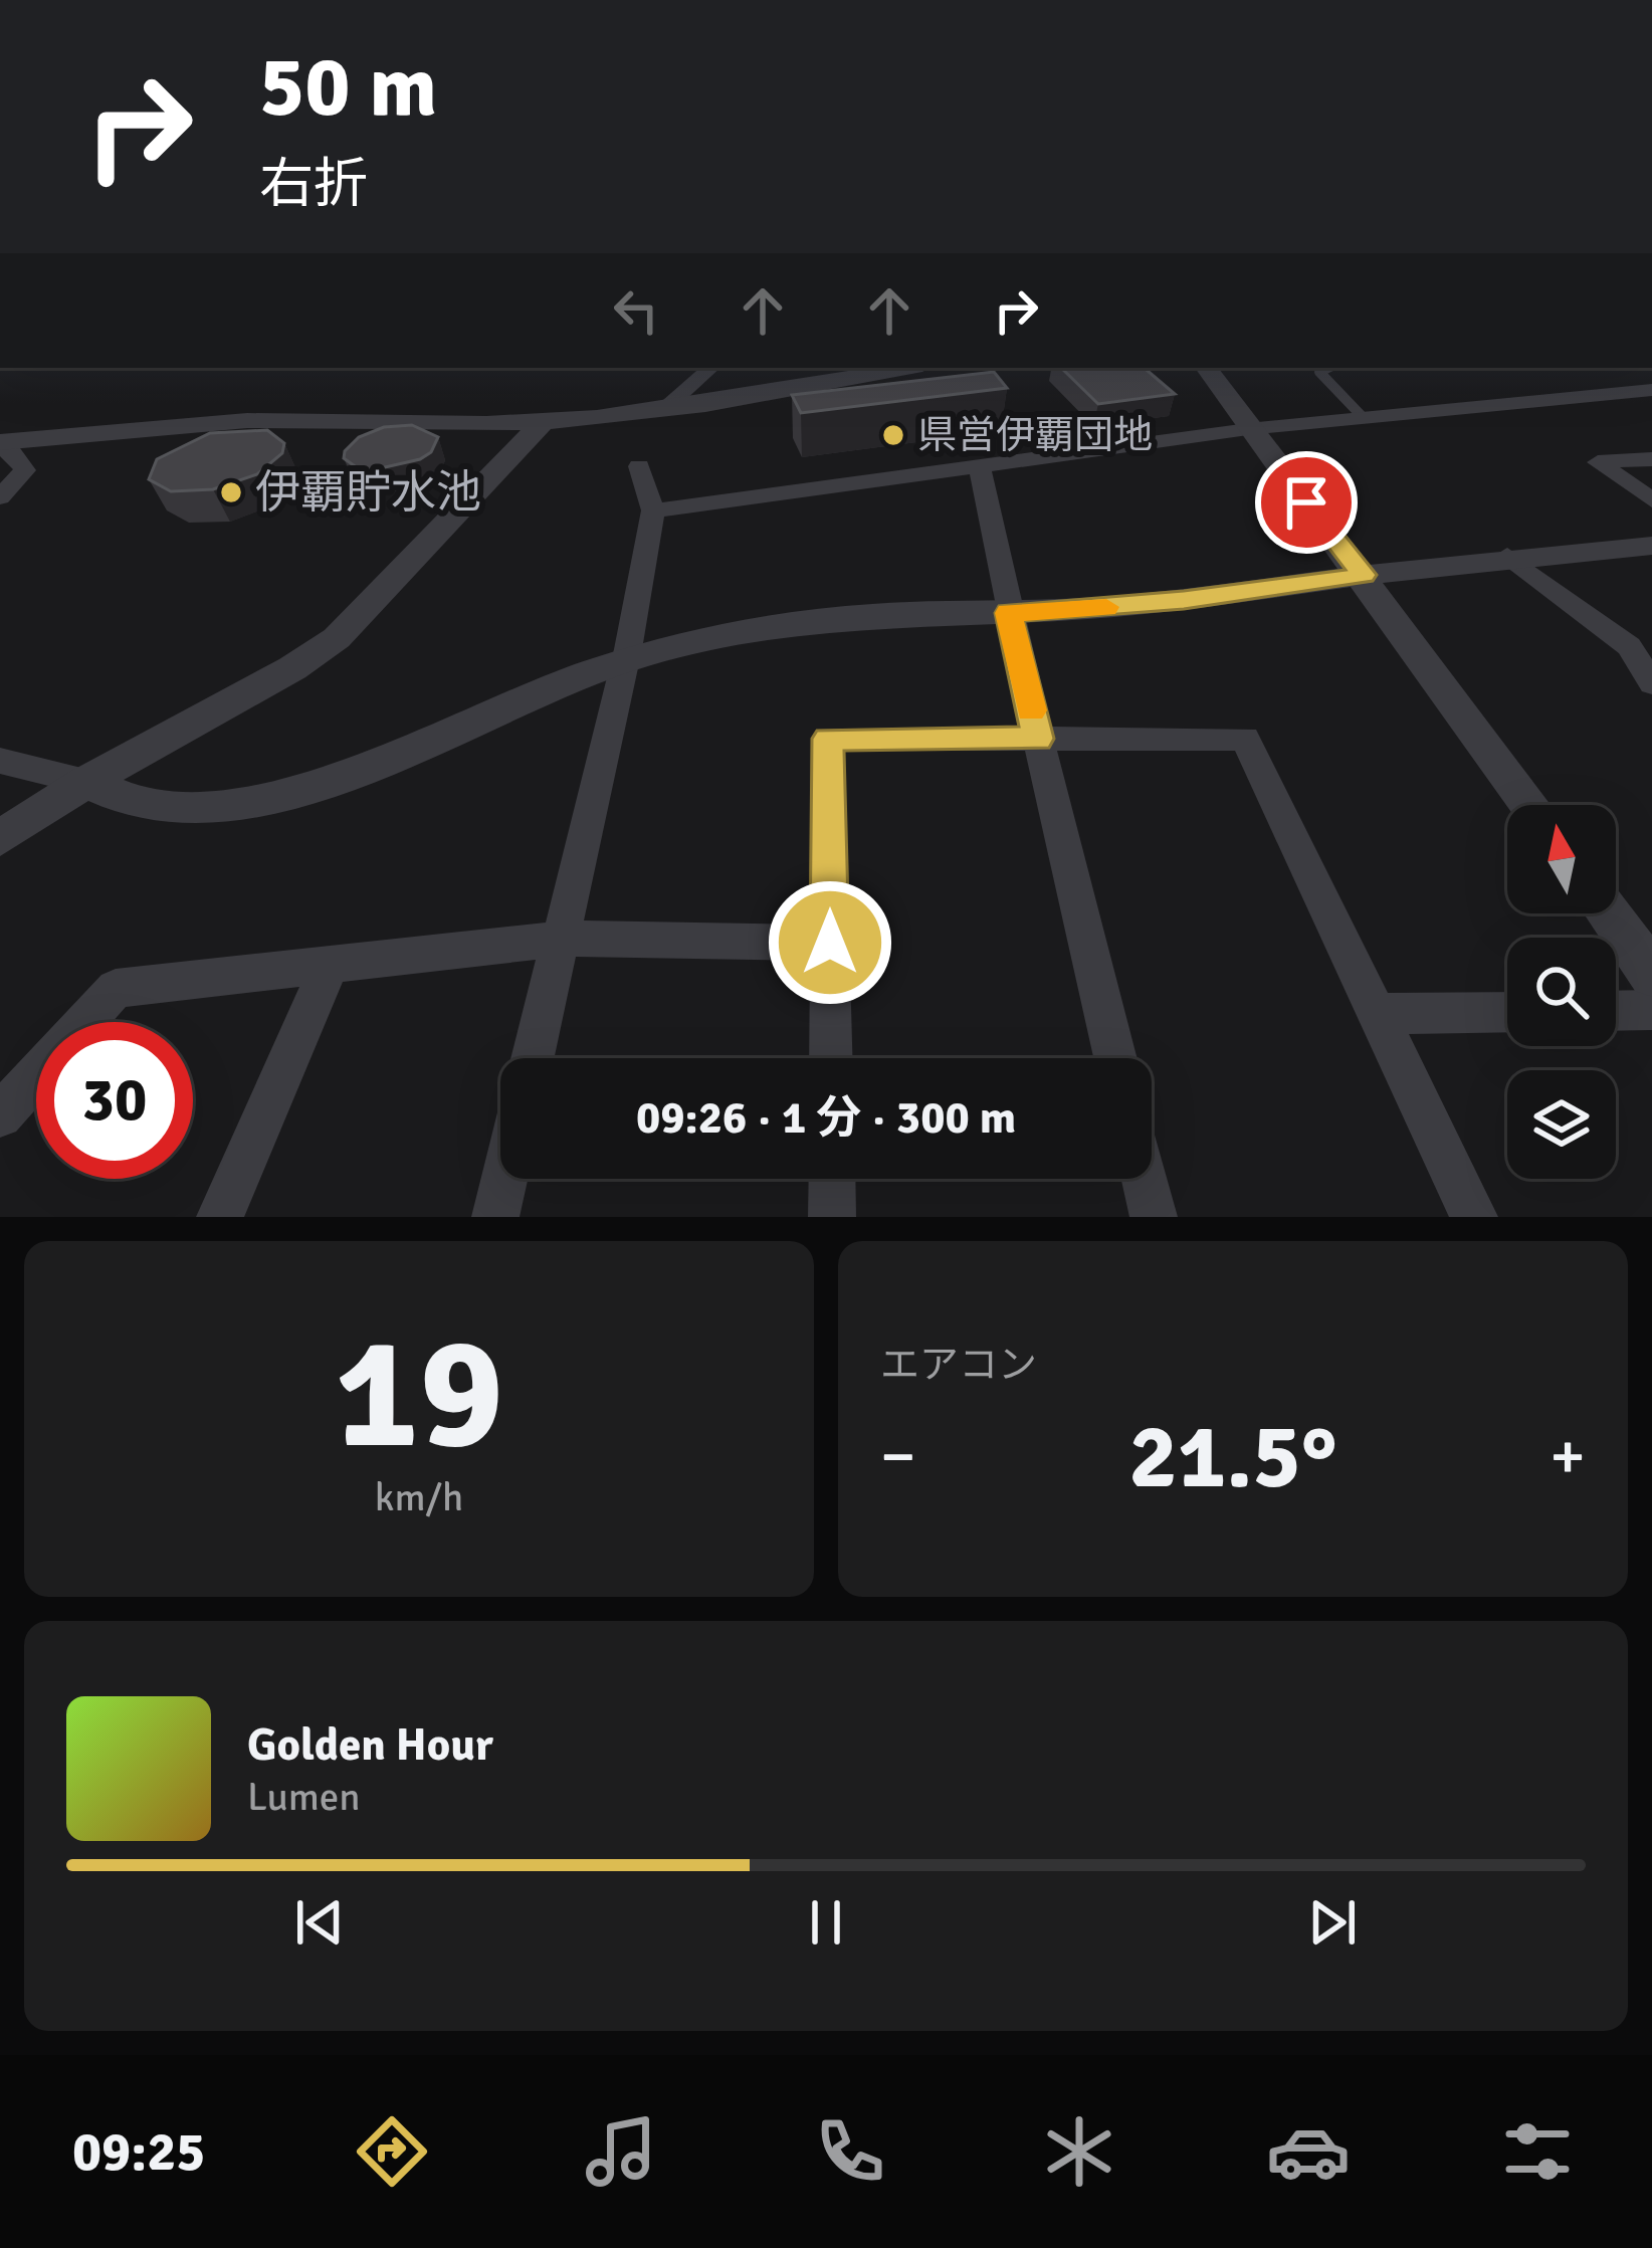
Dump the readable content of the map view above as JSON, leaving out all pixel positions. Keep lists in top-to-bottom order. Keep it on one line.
{"places":["県営伊覇団地","伊覇貯水池"],"north":"top","page":{"turn":["50 m","右折"],"limit":"30","trip":"09:26 · 1 分 · 300 m","tile":[["19","km/h"],"エアコン"],"heat":["−","21.5°","+"],"song":["Golden Hour","Lumen"],"tabs":"09:25"}}
